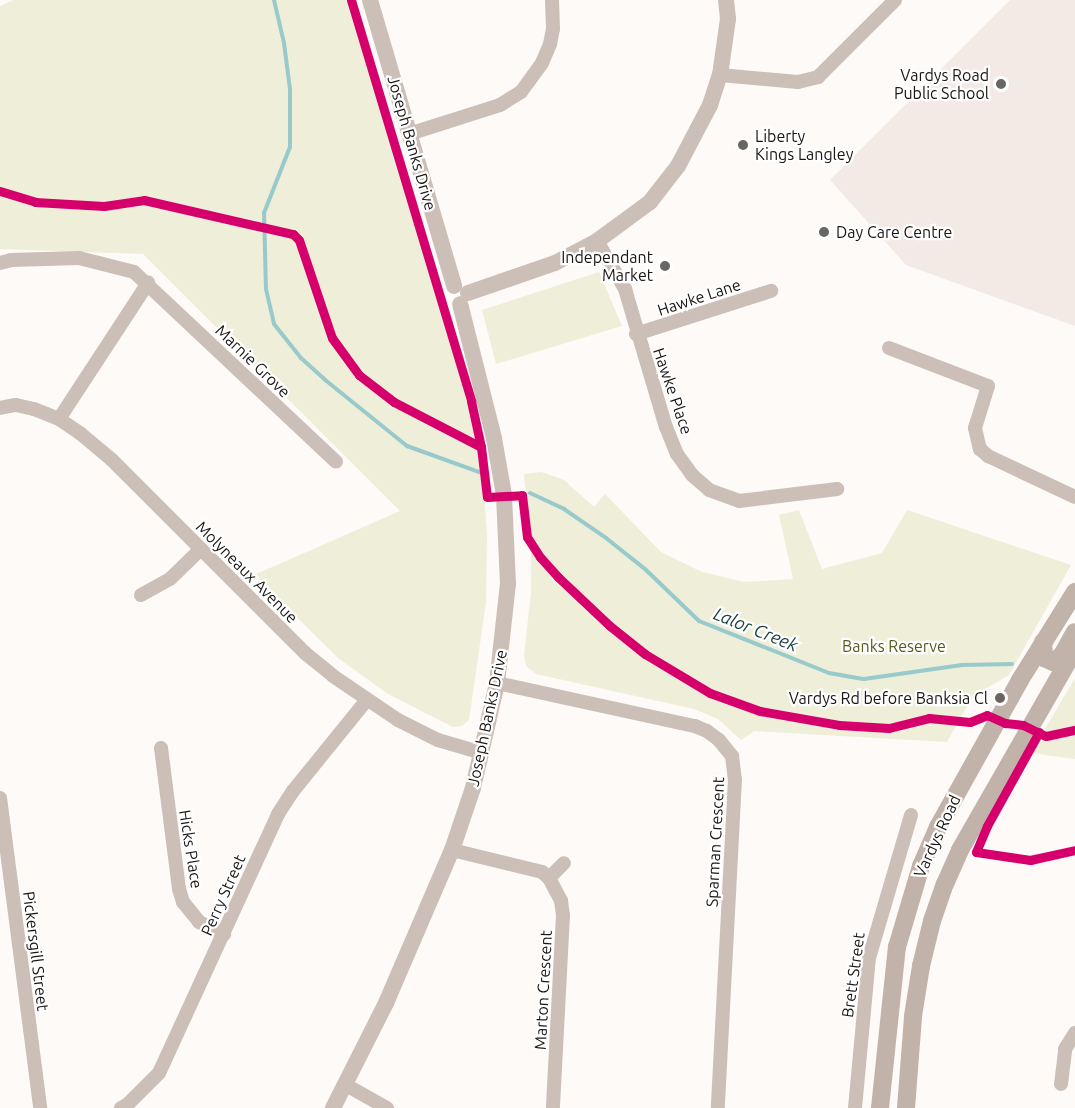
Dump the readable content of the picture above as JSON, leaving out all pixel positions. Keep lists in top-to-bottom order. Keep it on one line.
{"streets":{"main road":["Vardys Road"],"street":["Joseph Banks Drive","Hawke Lane","Marnie Grove","Hawke Place","Molyneaux Avenue","Sparman Crescent","Hicks Place","Perry Street","Pickersgill Street","Brett Street","Marton Crescent"]},"crossings":[["Joseph Banks Drive","Molyneaux Avenue"],["Joseph Banks Drive","Sparman Crescent"],["Hawke Lane","Hawke Place"],["Molyneaux Avenue","Perry Street"],["Hicks Place","Perry Street"]],"water":["Lalor Creek"],"parks":["Banks Reserve"],"places":["Vardys Road Public School","Liberty Kings Langley","Day Care Centre","Independant Market","Vardys Rd before Banksia Cl"]}
